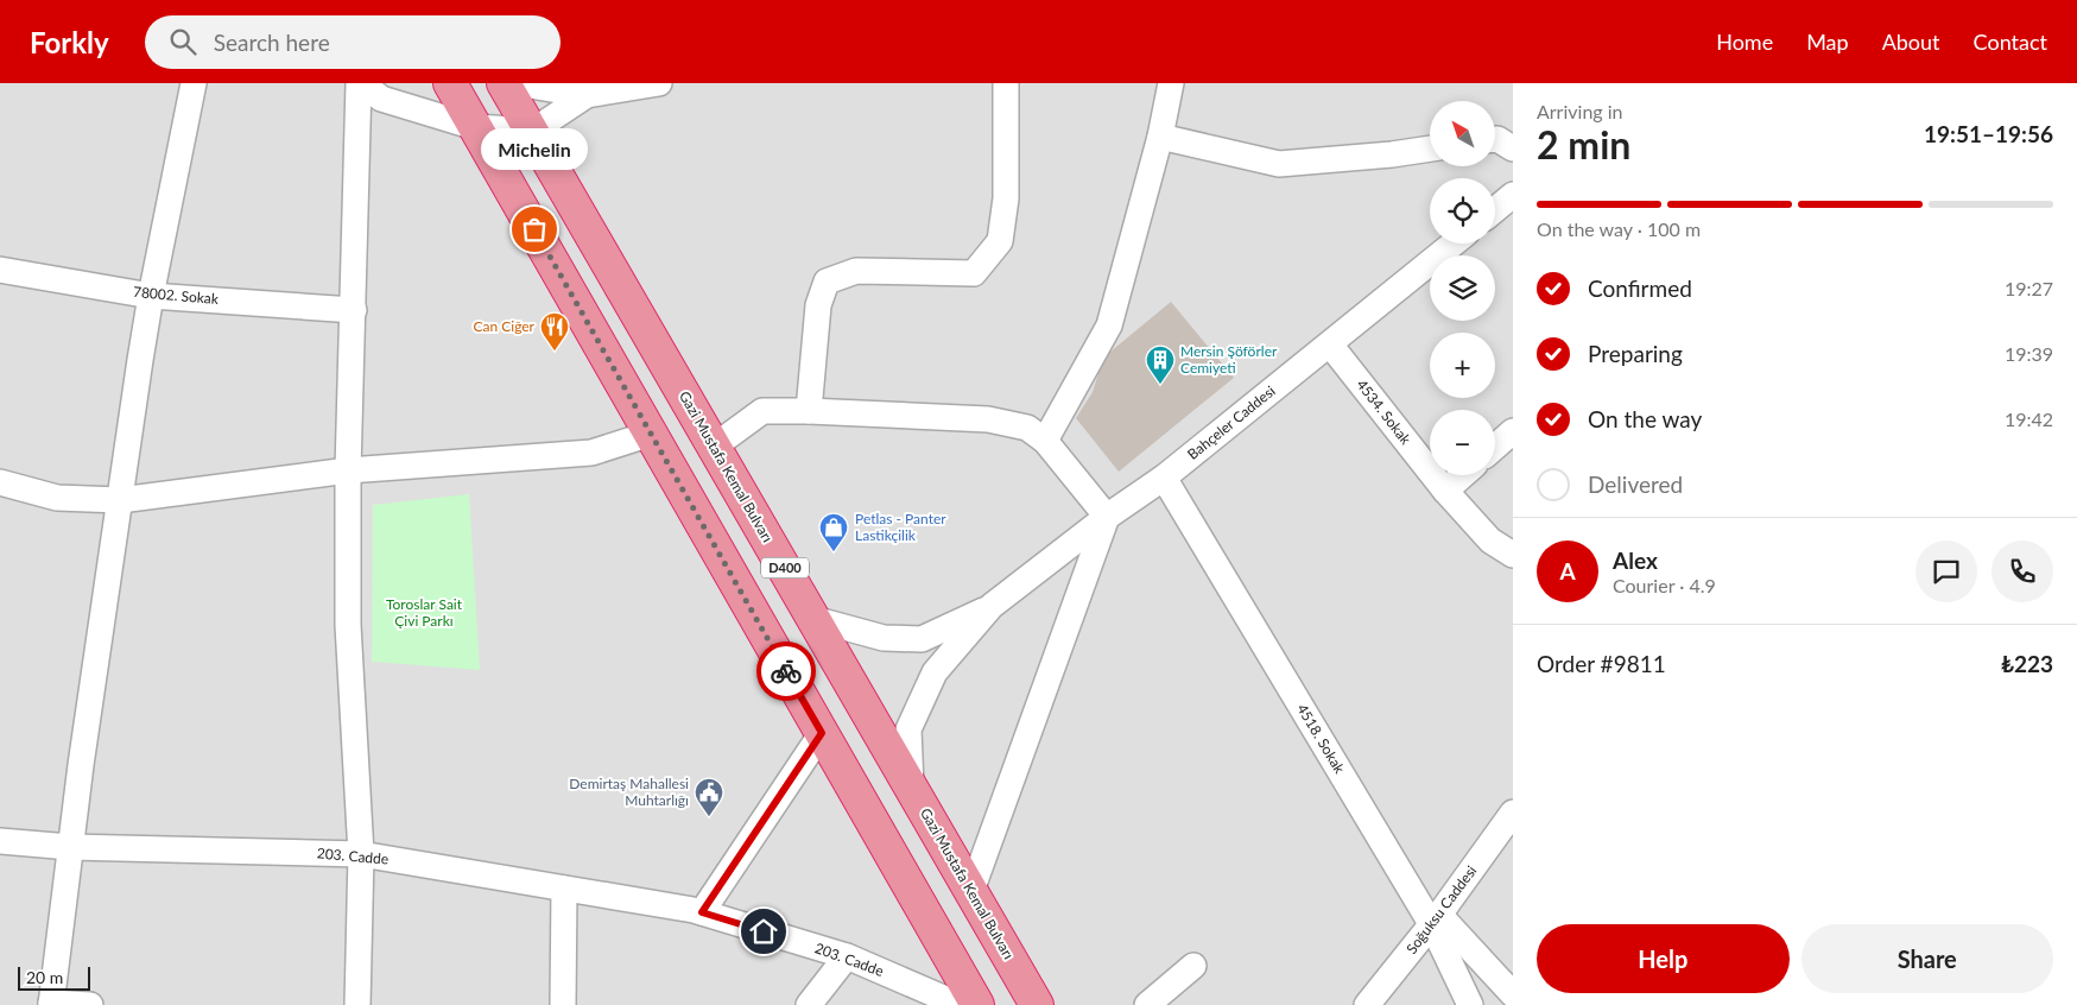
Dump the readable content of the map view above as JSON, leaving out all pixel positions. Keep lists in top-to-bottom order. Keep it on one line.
{"streets":{"highway":["Gazi Mustafa Kemal Bulvarı","D400"],"street":["78002. Sokak","4534. Sokak","Bahçeler Caddesi","4518. Sokak","203. Cadde","Soğuksu Caddesi"]},"crossings":[["4534. Sokak","Bahçeler Caddesi"],["Bahçeler Caddesi","4518. Sokak"],["4518. Sokak","Soğuksu Caddesi"]],"parks":["Toroslar Sait Çivi Parkı"],"places":{"other":["Michelin"],"restaurant":["Can Ciğer"],"building":["Mersin Şöförler Cemiyeti"],"shop":["Petlas - Panter Lastikçilik"],"public building":["Demirtaş Mahallesi Muhtarlığı"]},"scale_bar":"20 m","north":"top left","page":{"header":"Forkly","search":"Search here","nav":["Home","Map","About","Contact"],"heading":["2 min","Arriving in","19:51–19:56"],"panel":["Alex","Courier · 4.9","Order #9811","₺223"],"map_buttons":["+","−"],"bubble":"Michelin","bar":"On the way · 100 m","list":[["Confirmed","19:27"],["Preparing","19:39"],["On the way","19:42"],"Delivered"],"round":"A","buttons":["Help","Share"],"scale":"20 m"}}
